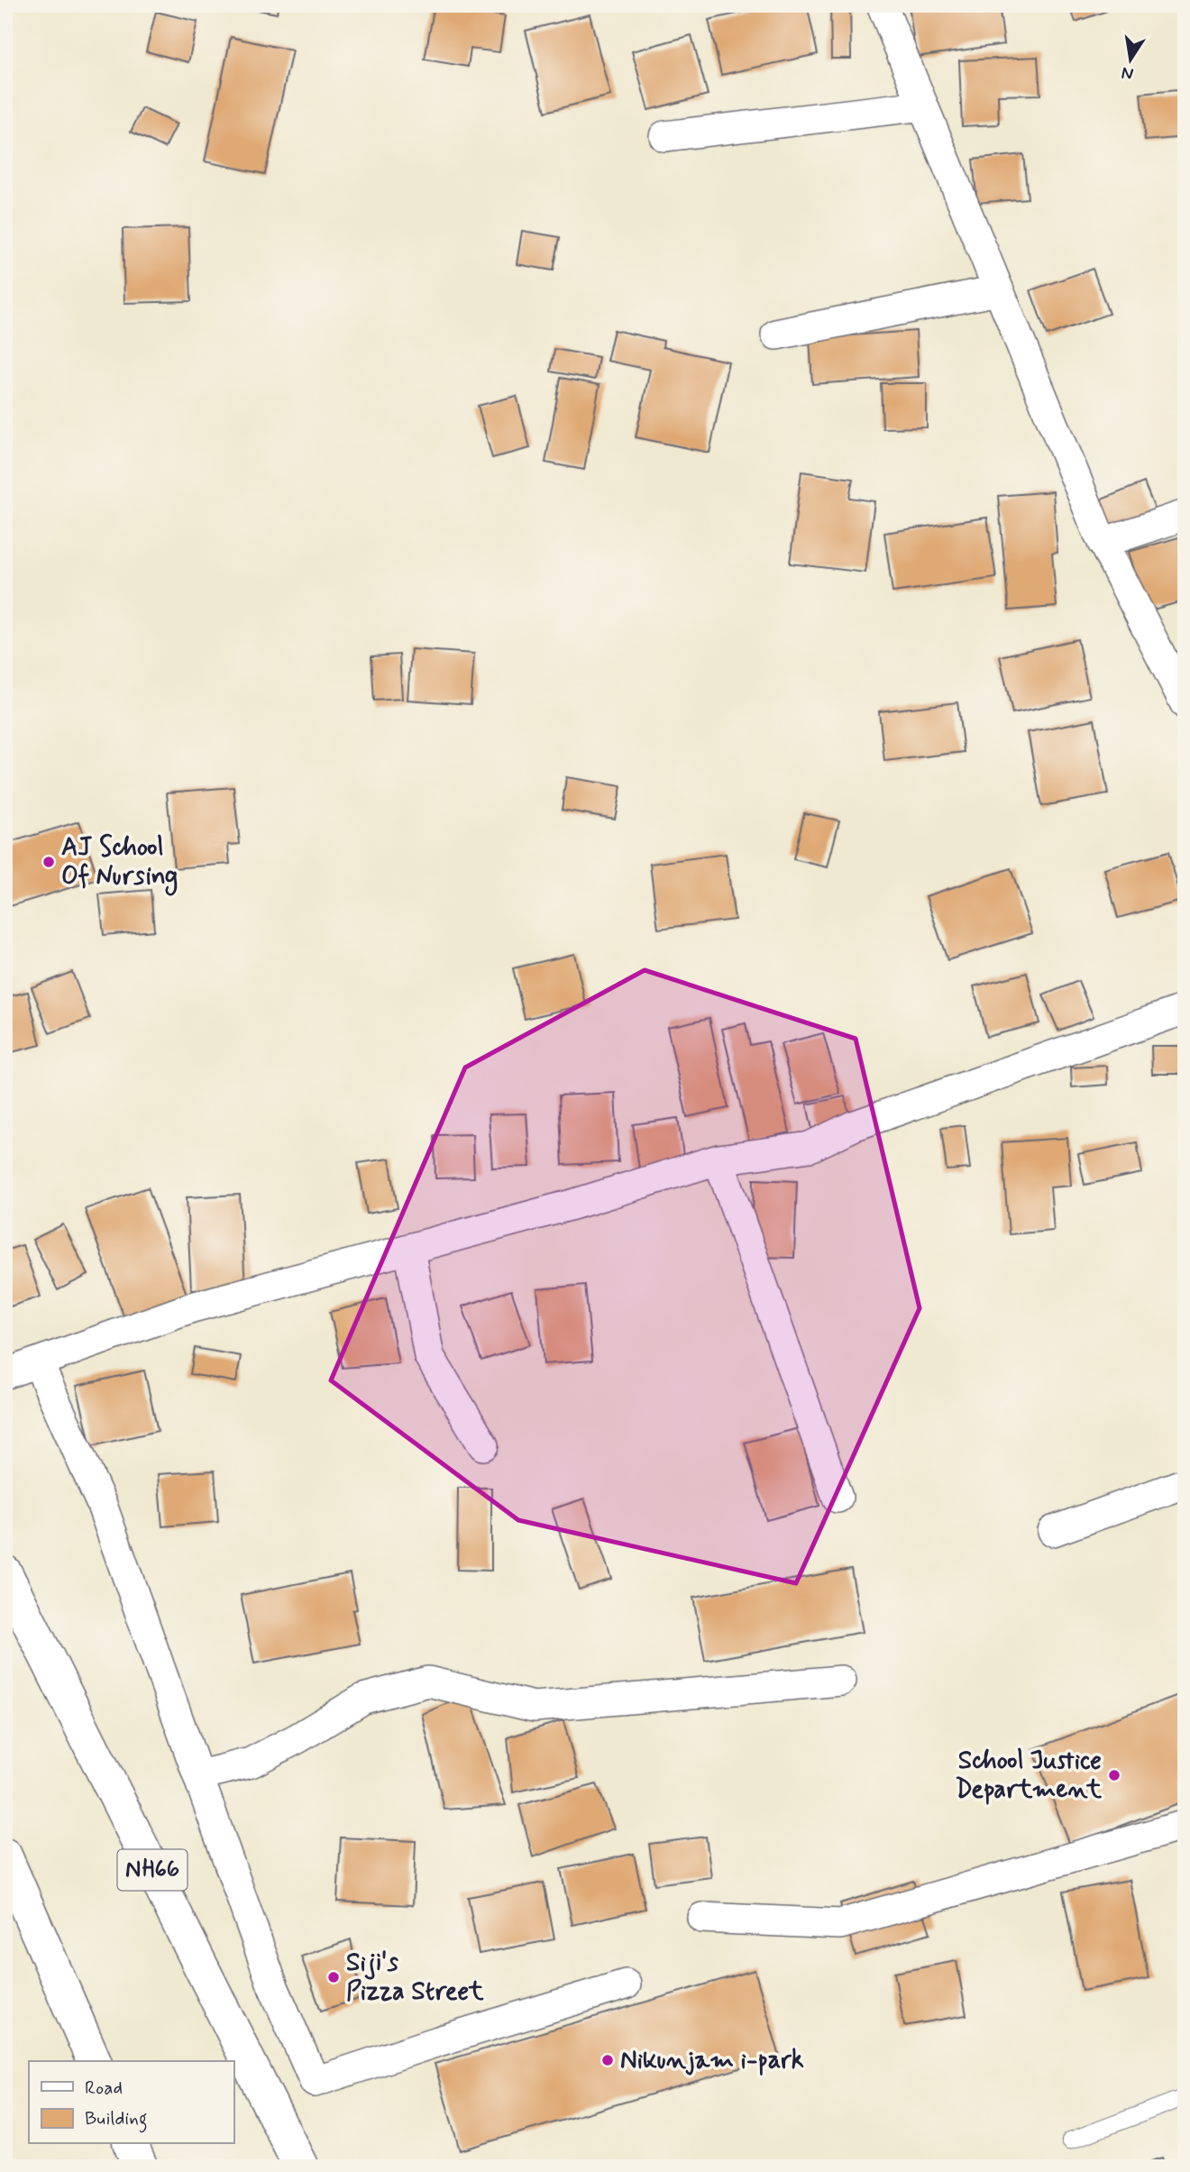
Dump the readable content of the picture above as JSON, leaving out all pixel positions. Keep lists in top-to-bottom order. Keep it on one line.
{"streets":{"main road":["NH66"]},"places":["AJ School Of Nursing","School Justice Department","Siji's Pizza Street","Nikunjam i-park"],"legend":["Road","Building"],"north":"bottom"}
